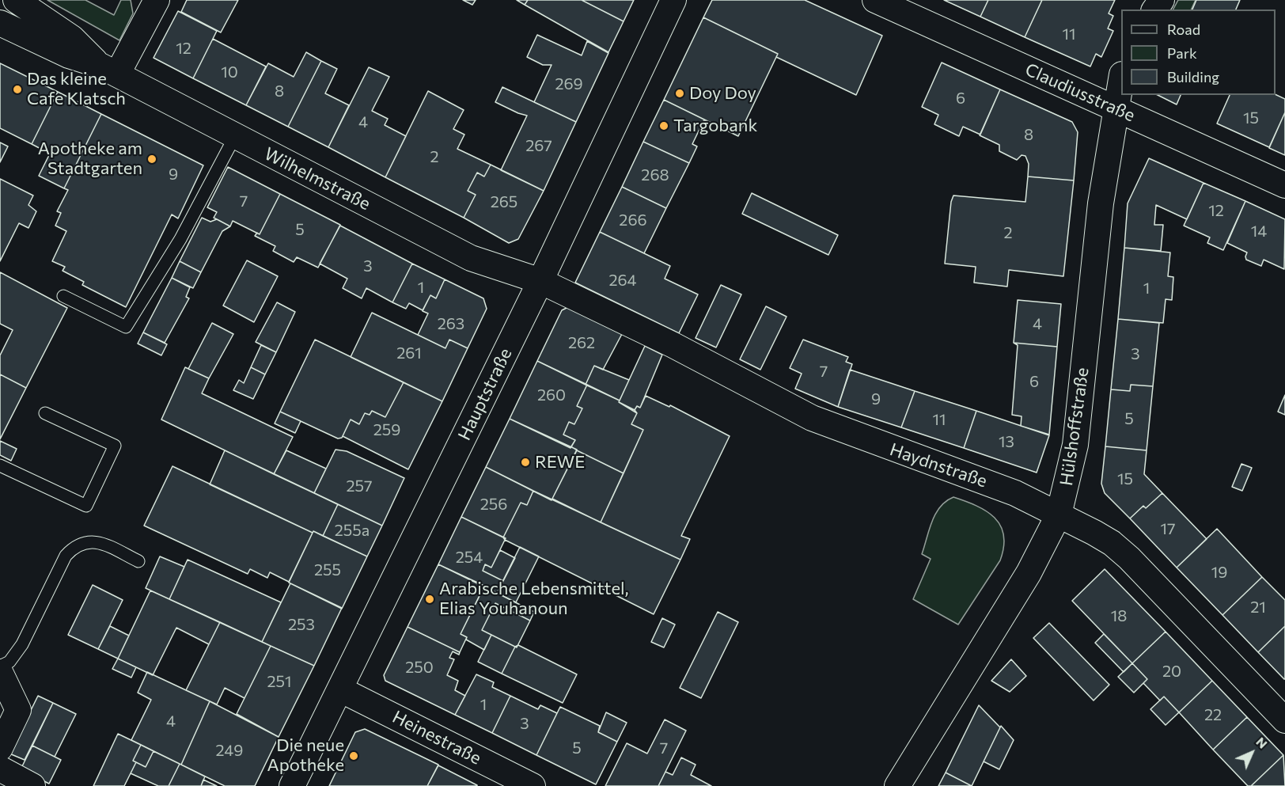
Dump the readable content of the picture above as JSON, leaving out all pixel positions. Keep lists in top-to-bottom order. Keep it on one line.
{"streets":{"street":["Claudiusstraße","Wilhelmstraße","Hauptstraße","Hülshoffstraße","Haydnstraße","Heinestraße"]},"crossings":[["Claudiusstraße","Hülshoffstraße"],["Wilhelmstraße","Hauptstraße"],["Wilhelmstraße","Haydnstraße"],["Hauptstraße","Haydnstraße"],["Hauptstraße","Heinestraße"],["Hülshoffstraße","Haydnstraße"]],"places":["Das kleine Cafe Klatsch","Doy Doy","Targobank","Apotheke am Stadtgarten","REWE","Arabische Lebensmittel, Elias Youhanoun","Die neue Apotheke"],"house_numbers":["11","12","10","269","8","6","15","4","8","267","2","9","268","7","265","12","266","5","14","2","3","264","1","1","263","4","262","261","3","7","6","260","9","5","11","259","13","15","257","256","17","255a","254","255","19","21","18","253","250","20","251","1","22","4","3","5","7","249"],"legend":["Road","Park","Building"],"north":"top right"}
